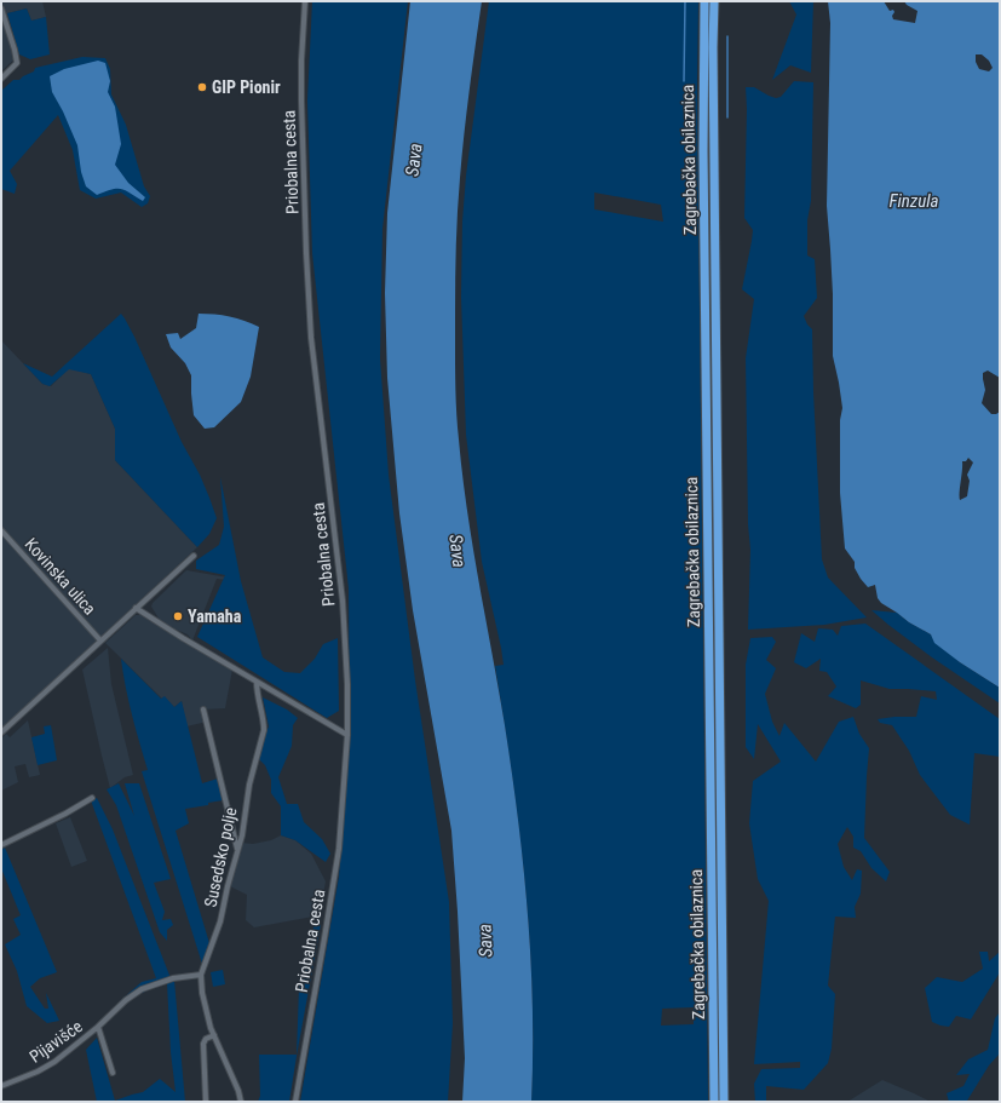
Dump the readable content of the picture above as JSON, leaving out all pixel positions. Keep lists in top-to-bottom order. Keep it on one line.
{"streets":{"highway":["Zagrebačka obilaznica"],"street":["Priobalna cesta","Kovinska ulica","Susedsko polje","Pijavišće"]},"crossings":[["Susedsko polje","Pijavišće"]],"water":["Sava","Finzula"],"places":["GIP Pionir","Yamaha"]}
